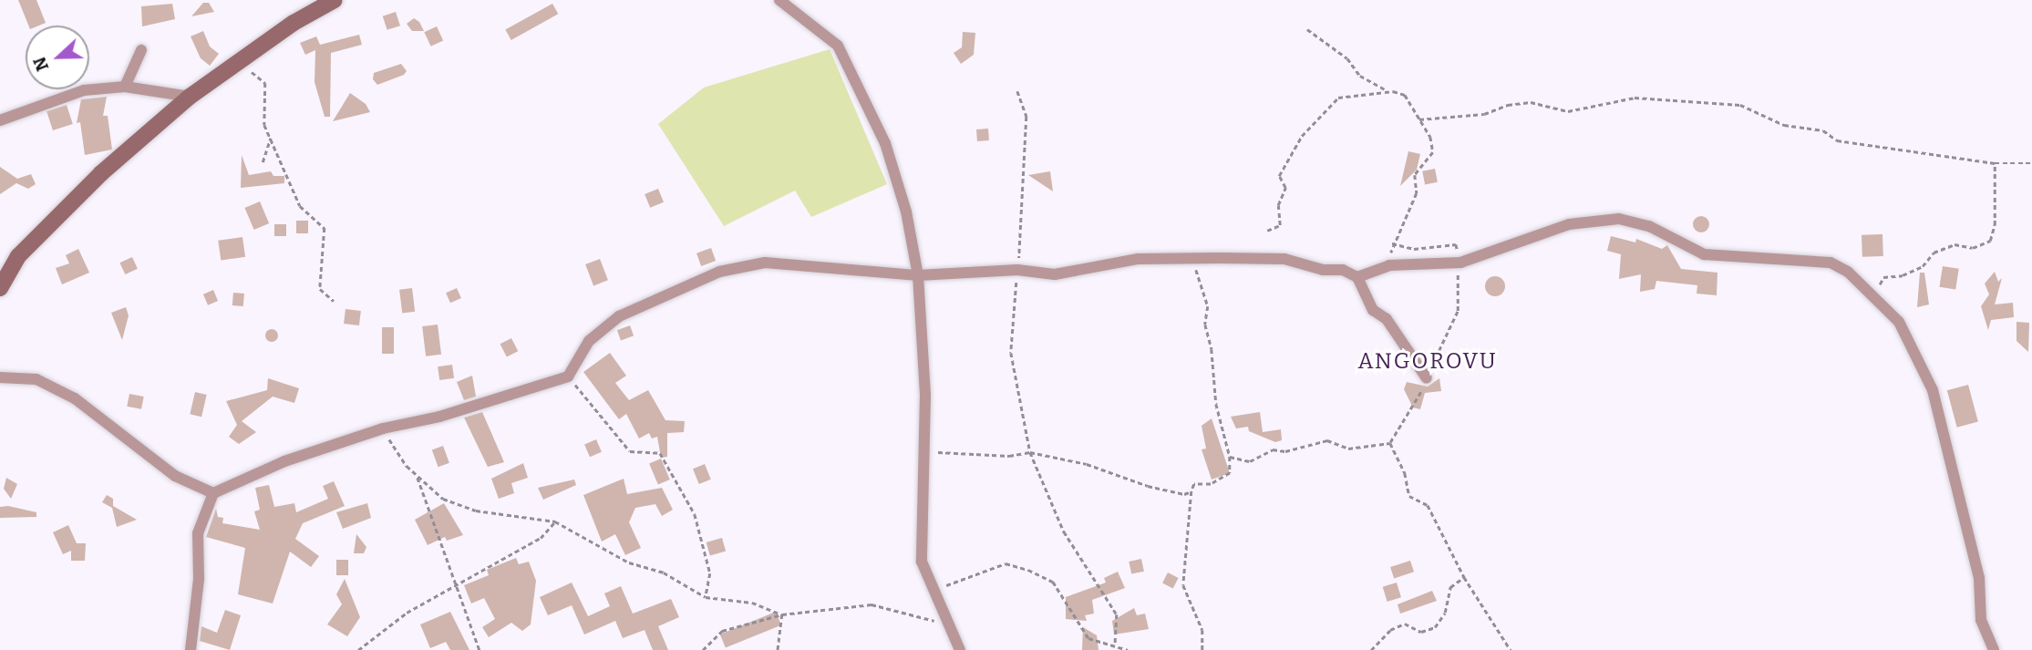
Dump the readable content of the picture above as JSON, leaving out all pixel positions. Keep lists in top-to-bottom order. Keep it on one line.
{"districts":["ANGOROVU"],"north":"left"}
